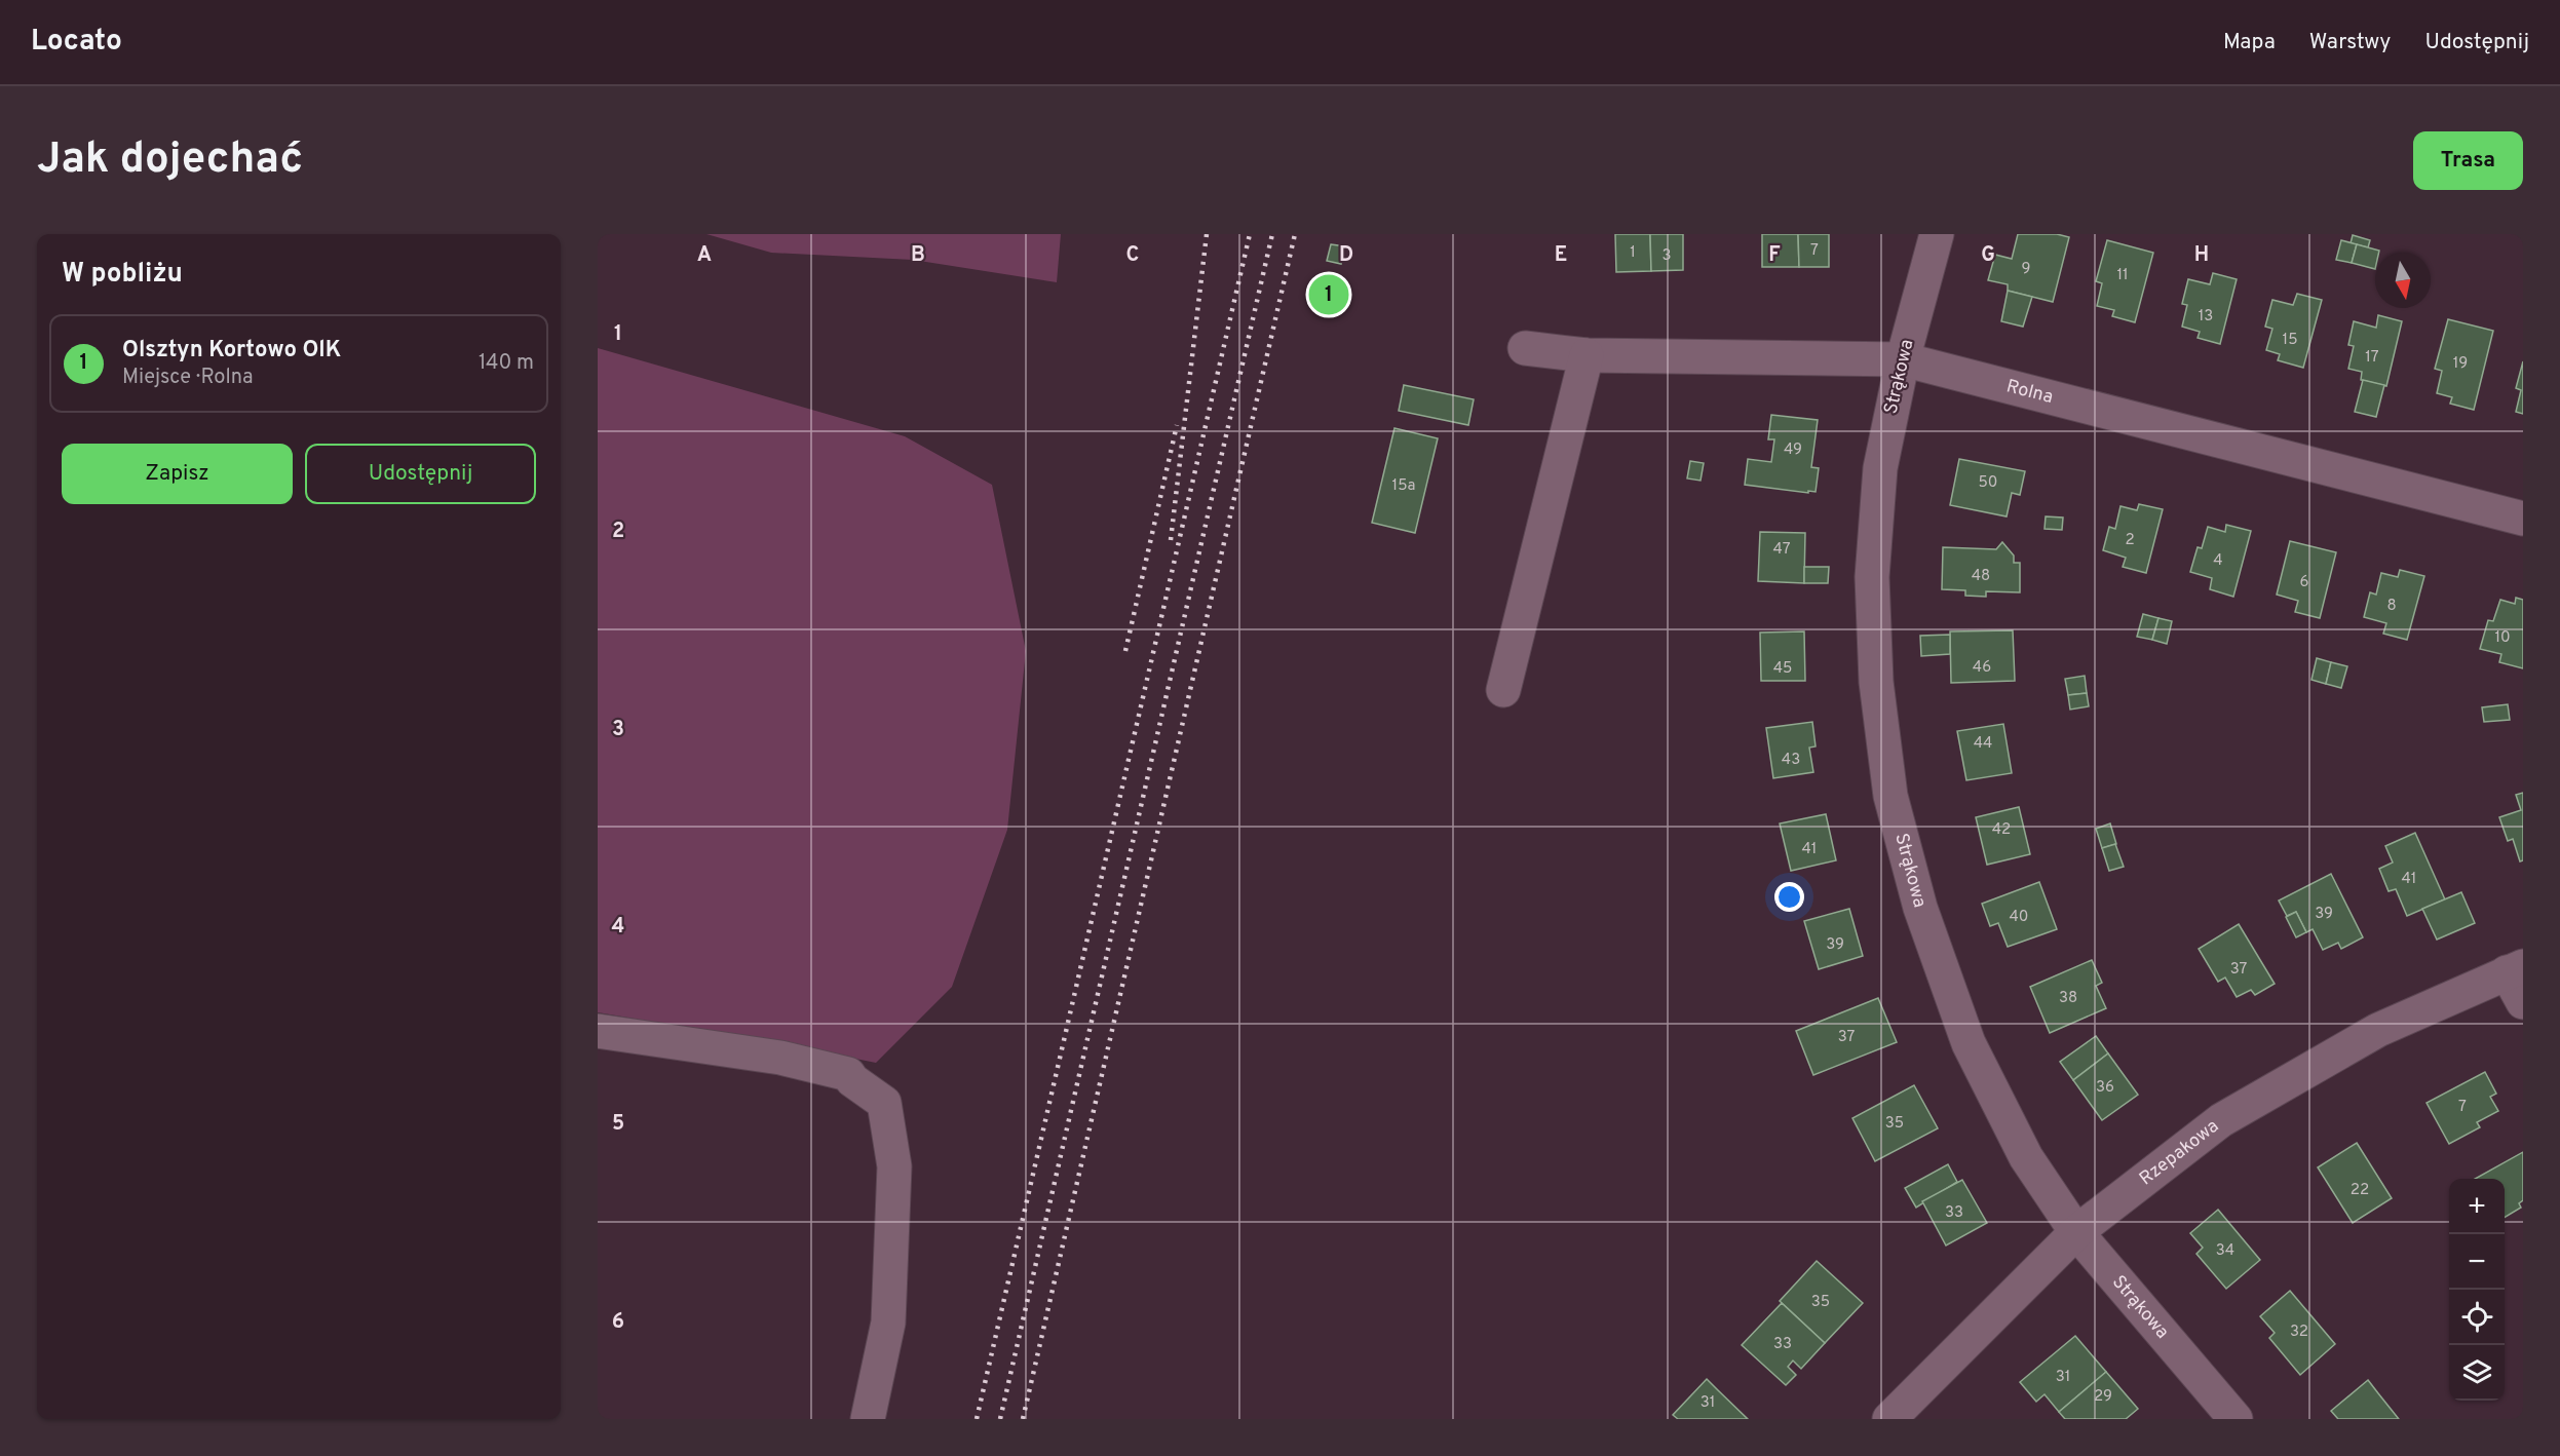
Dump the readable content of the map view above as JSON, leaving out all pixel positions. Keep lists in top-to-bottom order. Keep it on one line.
{"streets":{"street":["Strąkowa","Rolna","Rzepakowa"]},"crossings":[["Strąkowa","Rolna"],["Strąkowa","Rzepakowa"]],"house_numbers":["7","1","3","9","11","13","15","17","19","49","50","15a","2","47","4","48","6","8","10","46","45","44","43","42","41","41","39","40","39","37","38","37","36","7","35","22","33","34","35","32","33","31","29","31"],"north":"bottom","page":{"header":"Locato","nav":["Mapa","Warstwy","Udostępnij"],"buttons":["Trasa",["Zapisz","Udostępnij"]],"title":"Jak dojechać","heading":"W pobliżu","pins":"1","list":[{"mark":"1","name":"Olsztyn Kortowo OlK","note":"Miejsce · Rolna","value":"140 m"}],"map_buttons":["+","−"]},"grid":{"columns":["A","B","C","D","E","F","G","H"],"rows":["1","2","3","4","5","6"]}}
